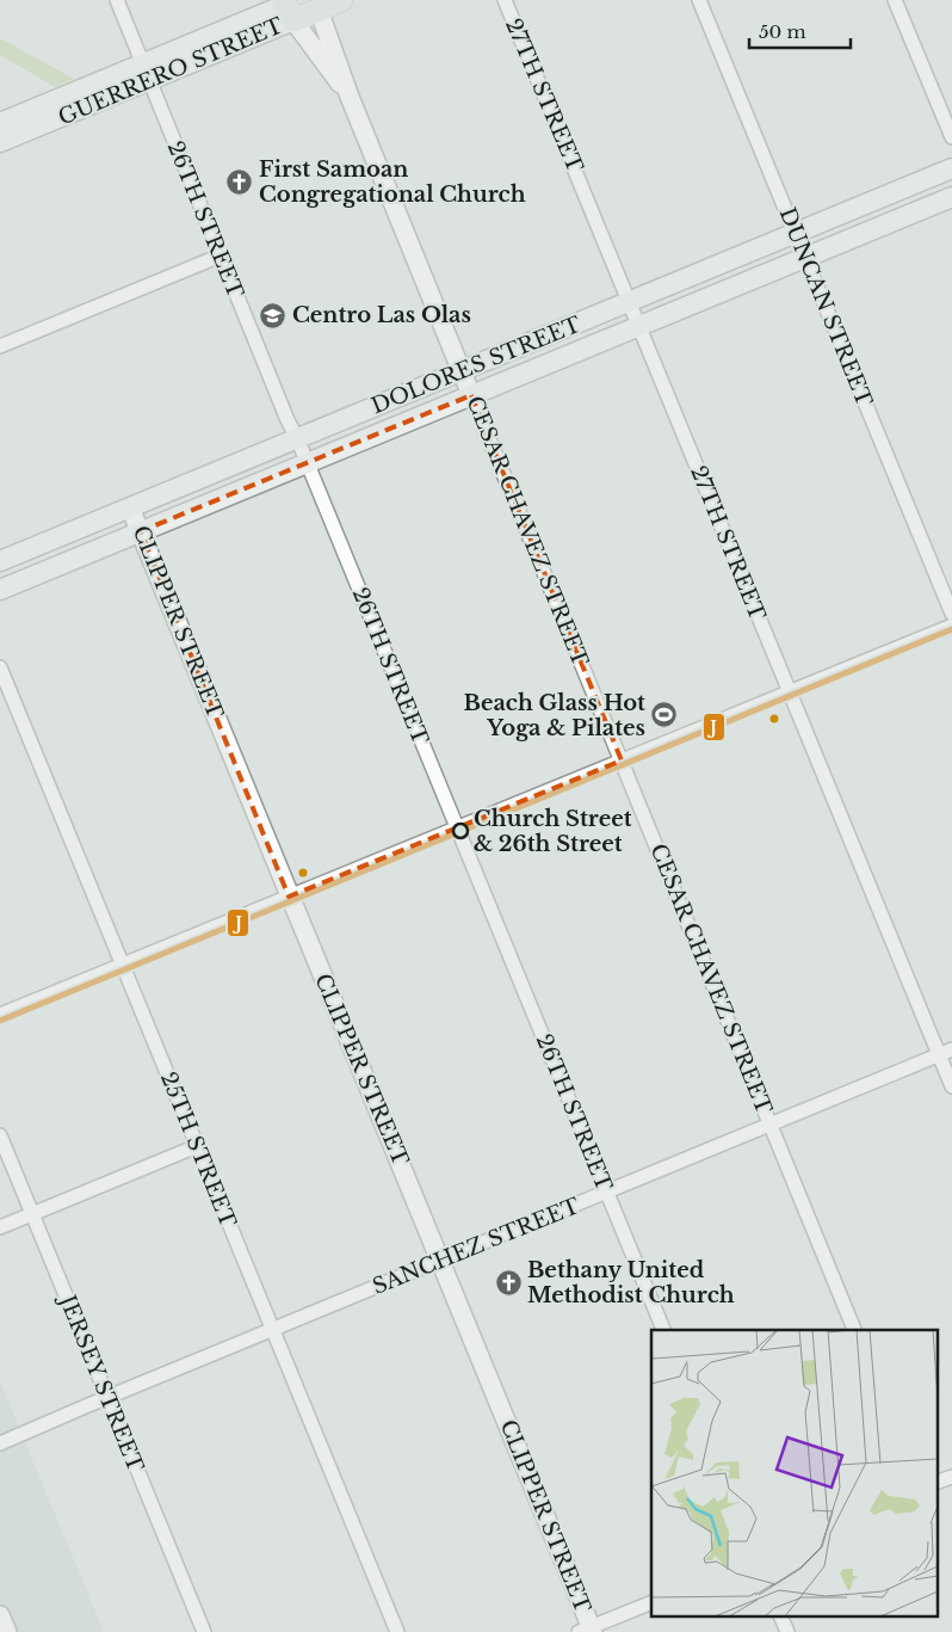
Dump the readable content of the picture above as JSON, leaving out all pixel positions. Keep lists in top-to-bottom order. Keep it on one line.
{"streets":{"main road":["GUERRERO STREET","DOLORES STREET"],"street":["27TH STREET","26TH STREET","DUNCAN STREET","CESAR CHAVEZ STREET","CLIPPER STREET","25TH STREET","SANCHEZ STREET","JERSEY STREET"]},"crossings":[["GUERRERO STREET","26TH STREET"],["GUERRERO STREET","CESAR CHAVEZ STREET"],["27TH STREET","DOLORES STREET"],["27TH STREET","SANCHEZ STREET"],["26TH STREET","DOLORES STREET"],["26TH STREET","SANCHEZ STREET"],["DUNCAN STREET","DOLORES STREET"],["DOLORES STREET","CESAR CHAVEZ STREET"],["DOLORES STREET","CLIPPER STREET"],["CESAR CHAVEZ STREET","SANCHEZ STREET"],["CLIPPER STREET","SANCHEZ STREET"],["25TH STREET","SANCHEZ STREET"],["SANCHEZ STREET","JERSEY STREET"]],"places":{"church":["First Samoan Congregational Church","Bethany United Methodist Church"],"school or university":["Centro Las Olas"],"sports":["Beach Glass Hot Yoga & Pilates"],"other":["Church Street & 26th Street"]},"lines":["transit line J"],"scale_bar":"50 m"}
